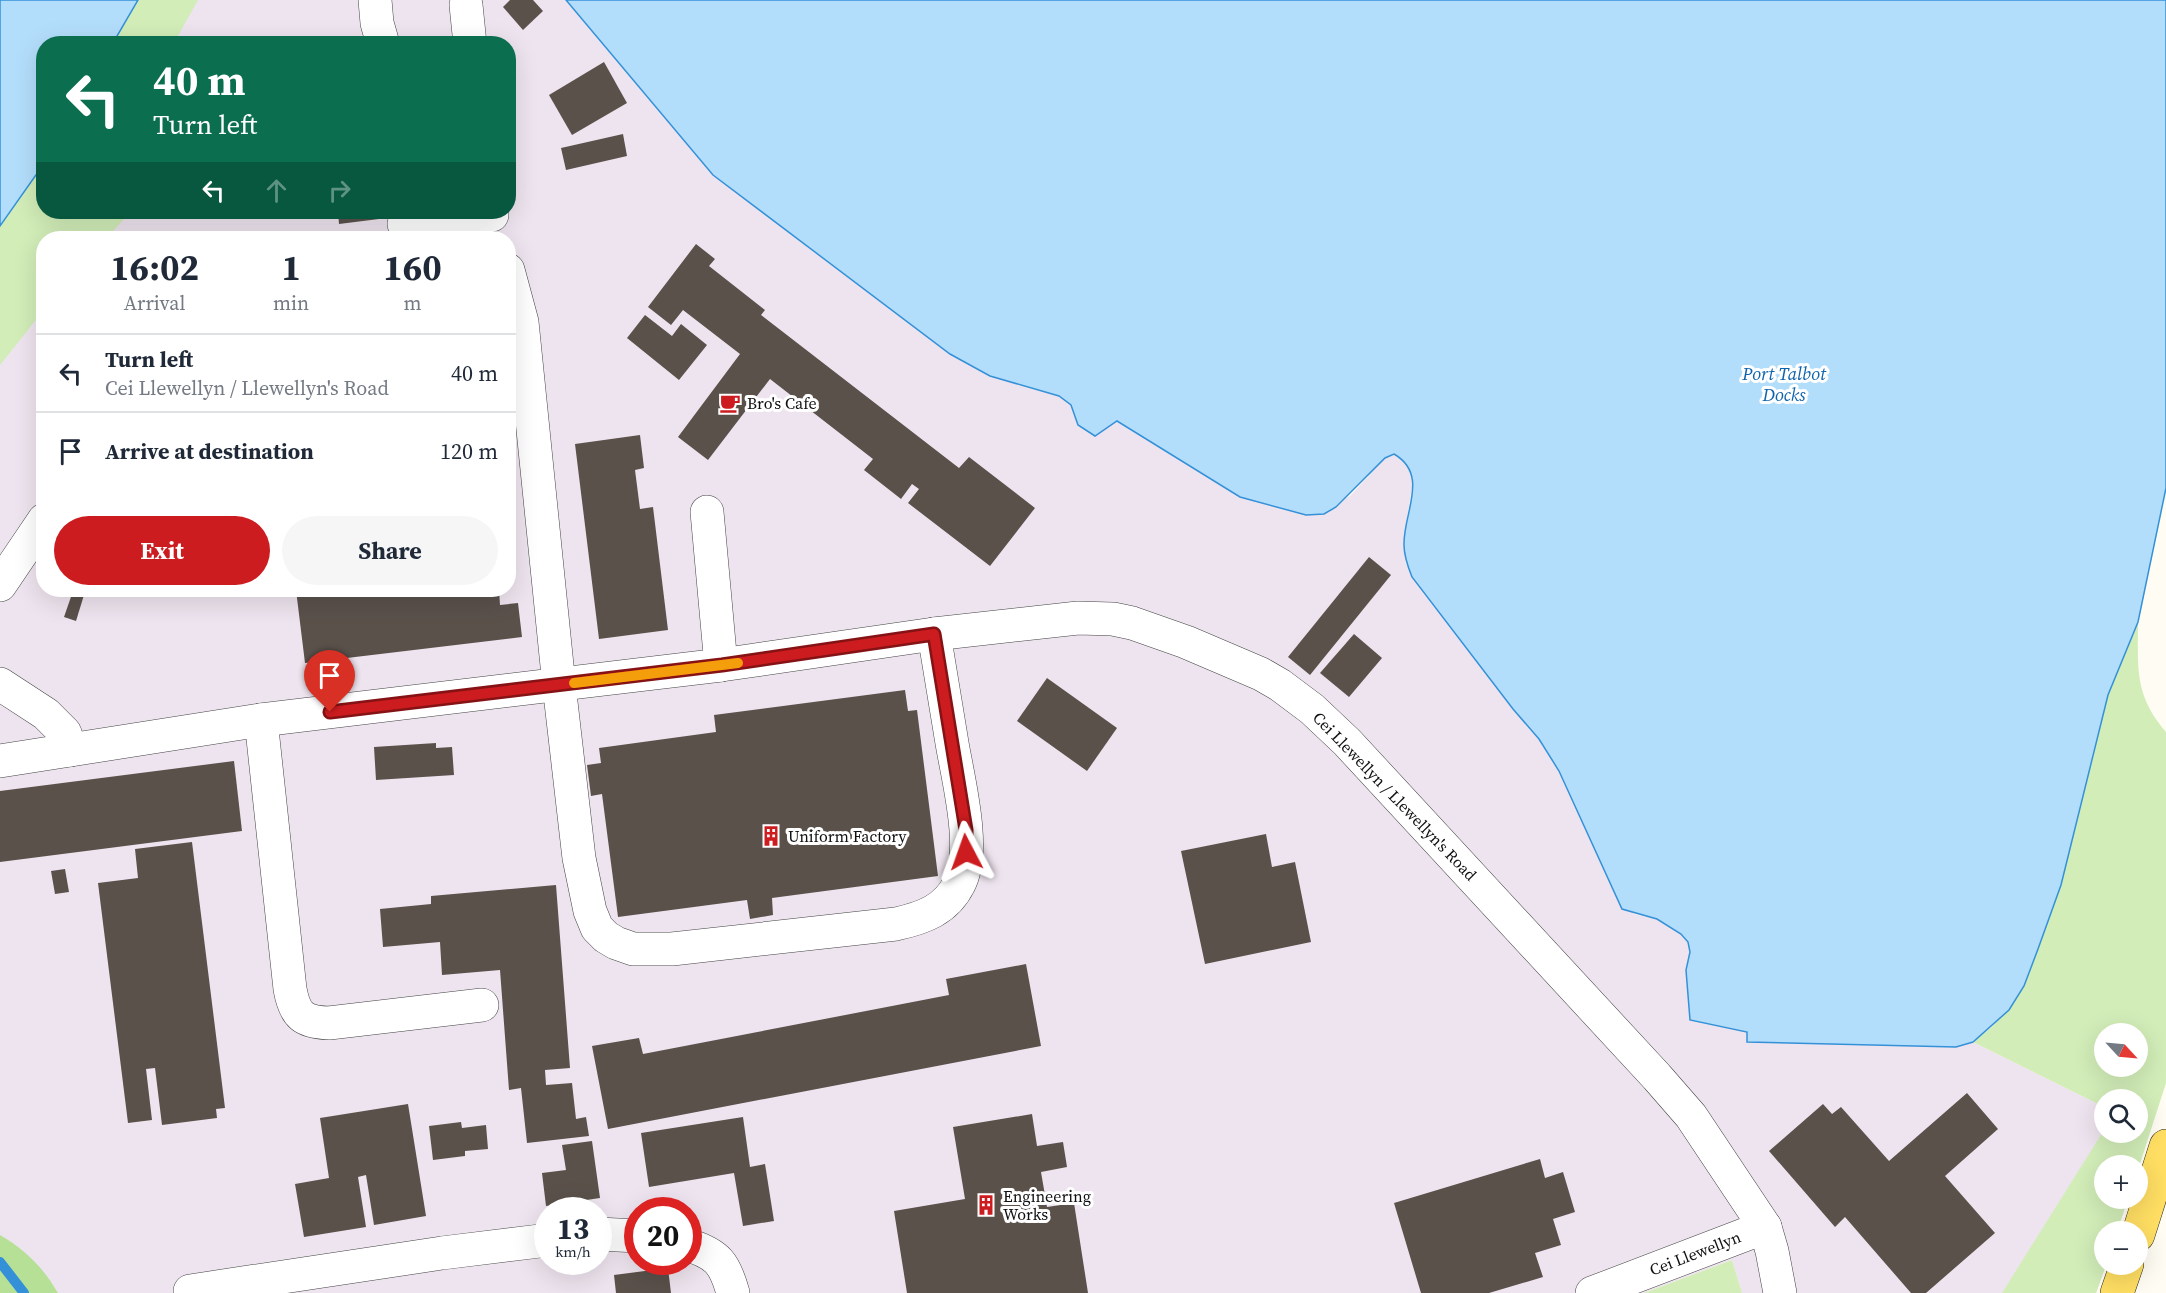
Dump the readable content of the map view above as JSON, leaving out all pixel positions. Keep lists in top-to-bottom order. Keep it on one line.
{"streets":{"street":["Cei Llewellyn / Llewellyn's Road","Cei Llewellyn"]},"crossings":[["Cei Llewellyn / Llewellyn's Road","Cei Llewellyn"]],"water":["Port Talbot Docks"],"places":{"cafe":["Bro's Cafe"],"building":["Uniform Factory","Engineering Works"]},"north":"bottom right","page":{"turn":["40 m","Turn left"],"eta":["16:02","Arrival","1","min","160","m"],"list":[{"name":"Turn left","note":"Cei Llewellyn / Llewellyn's Road","value":"40 m"},{"name":"Arrive at destination","value":"120 m"}],"buttons":["Exit","Share"],"map_buttons":["+","−"],"speed":"13 km/h","limit":"20"}}
